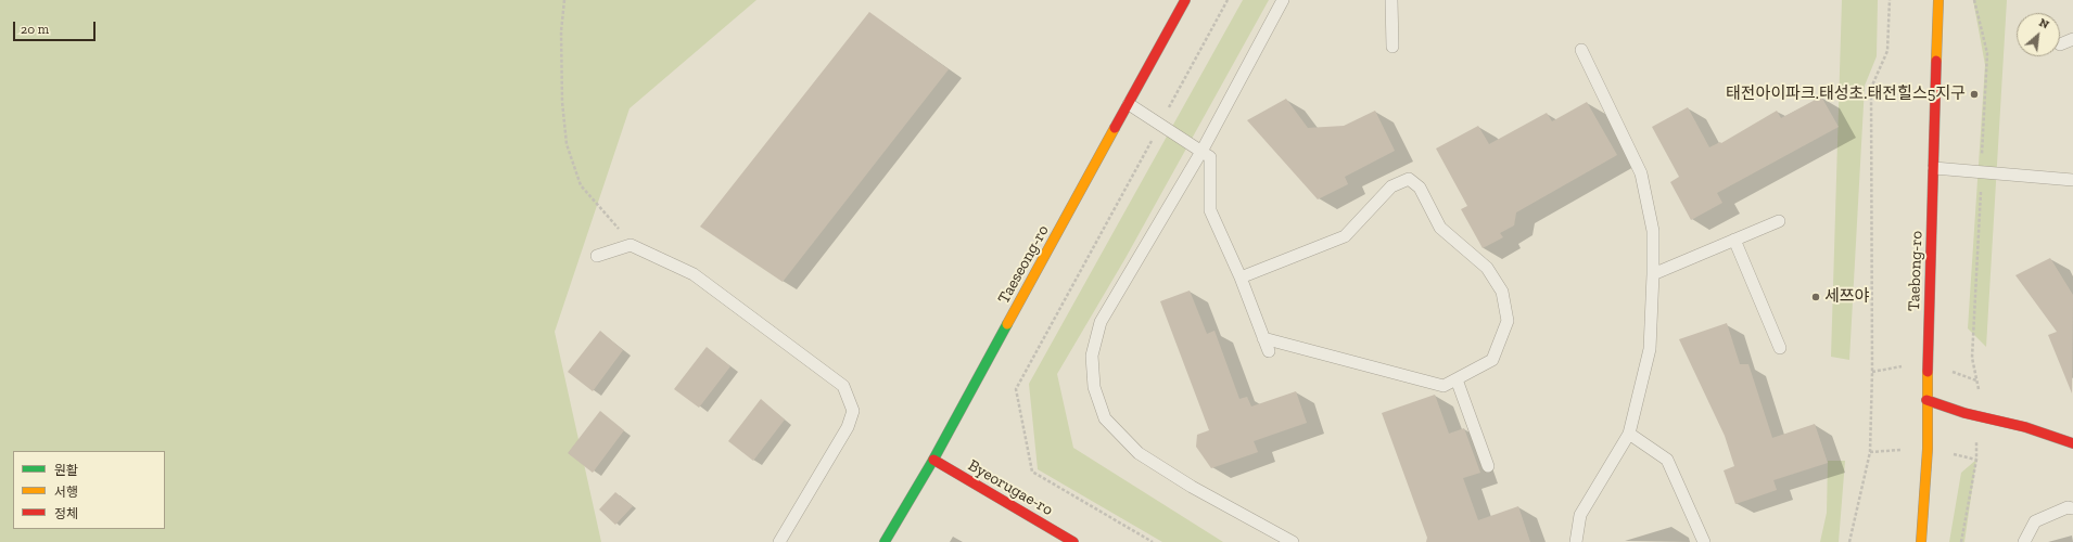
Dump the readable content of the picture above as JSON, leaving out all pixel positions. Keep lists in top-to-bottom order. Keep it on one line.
{"streets":{"street":["Taeseong-ro","Taebong-ro","Byeorugae-ro"]},"crossings":[["Taeseong-ro","Byeorugae-ro"]],"places":["태전아이파크.태성초.태전힐스5지구","세쯔야"],"legend":["원활","서행","정체"],"scale_bar":"20 m","north":"top right"}
